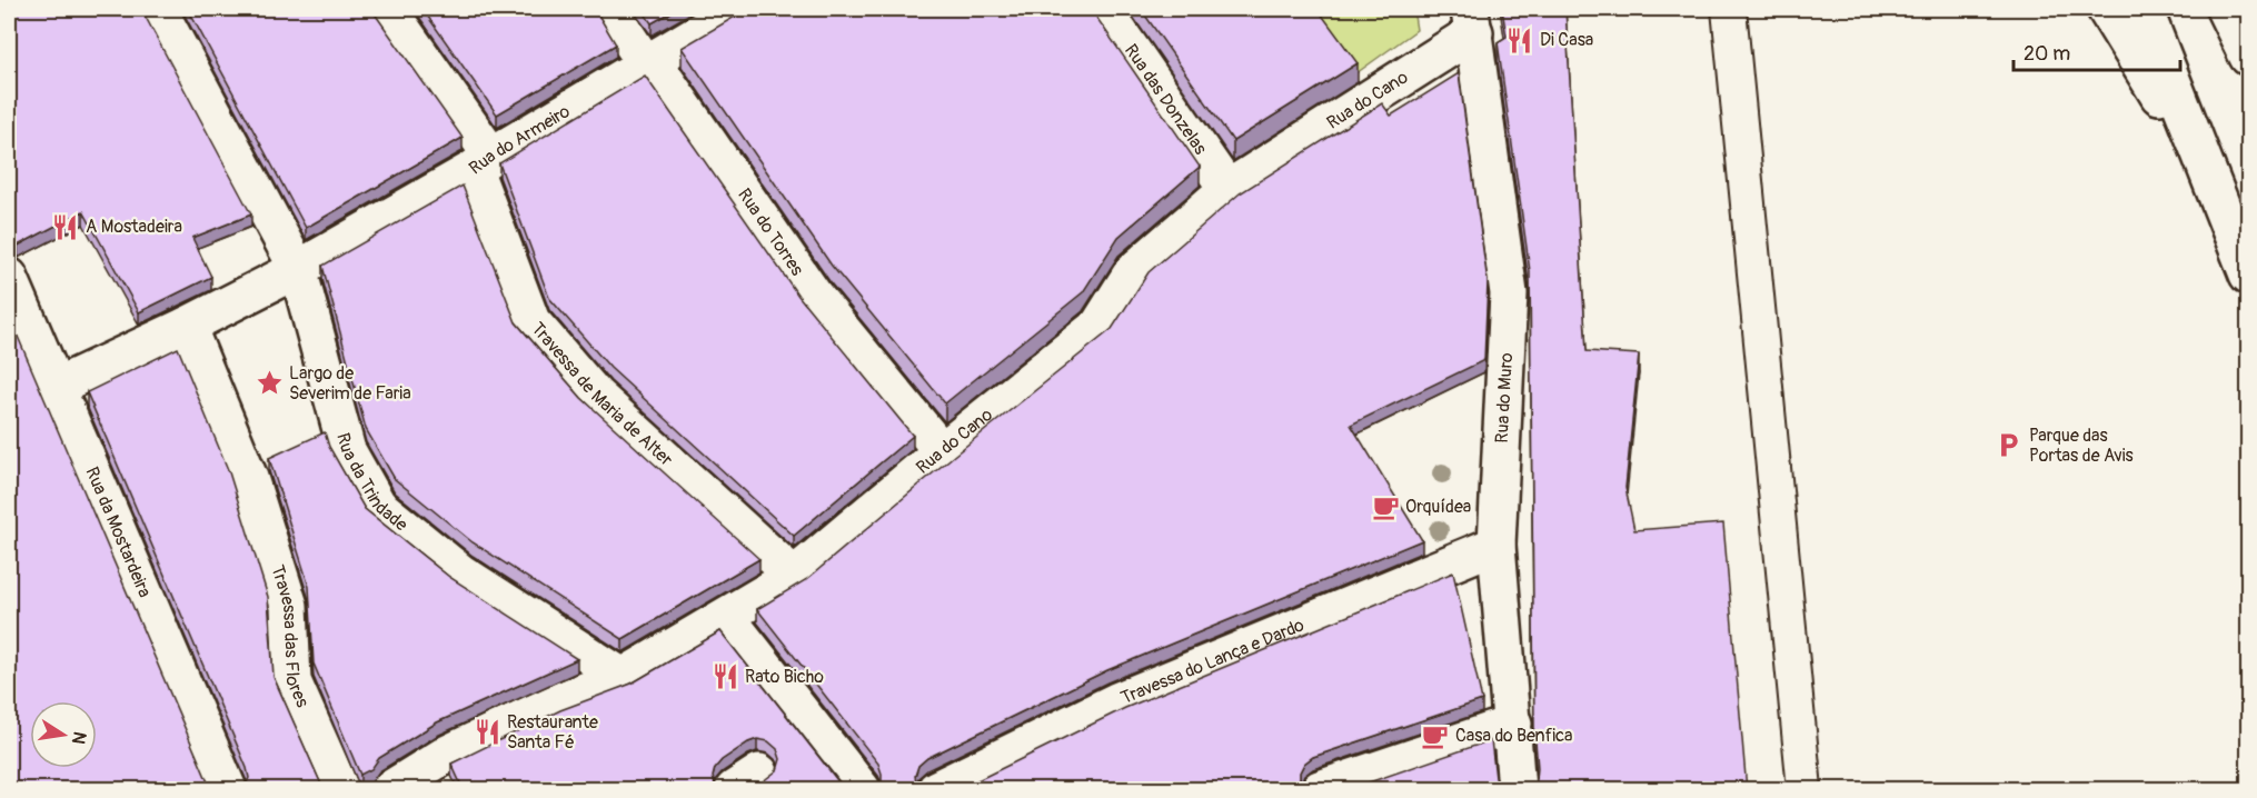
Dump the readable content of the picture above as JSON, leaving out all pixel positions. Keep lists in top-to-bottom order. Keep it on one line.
{"streets":{"street":["Rua das Donzelas","Rua do Cano","Rua do Armeiro","Rua do Torres","Travessa de Maria de Alter","Rua do Muro","Rua da Trindade","Rua da Mostardeira","Travessa das Flores","Travessa do Lança e Dardo"]},"crossings":[["Rua das Donzelas","Rua do Cano"],["Rua do Cano","Rua do Torres"],["Rua do Cano","Travessa de Maria de Alter"],["Rua do Cano","Rua do Muro"],["Rua do Cano","Rua da Trindade"],["Rua do Armeiro","Rua do Torres"],["Rua do Armeiro","Travessa de Maria de Alter"],["Rua do Armeiro","Rua da Trindade"],["Rua do Muro","Travessa do Lança e Dardo"]],"places":{"restaurant":["Di Casa","A Mostadeira","Rato Bicho","Restaurante Santa Fé"],"place":["Largo de Severim de Faria"],"parking":["Parque das Portas de Avis"],"cafe":["Orquídea","Casa do Benfica"]},"scale_bar":"20 m","north":"right"}
